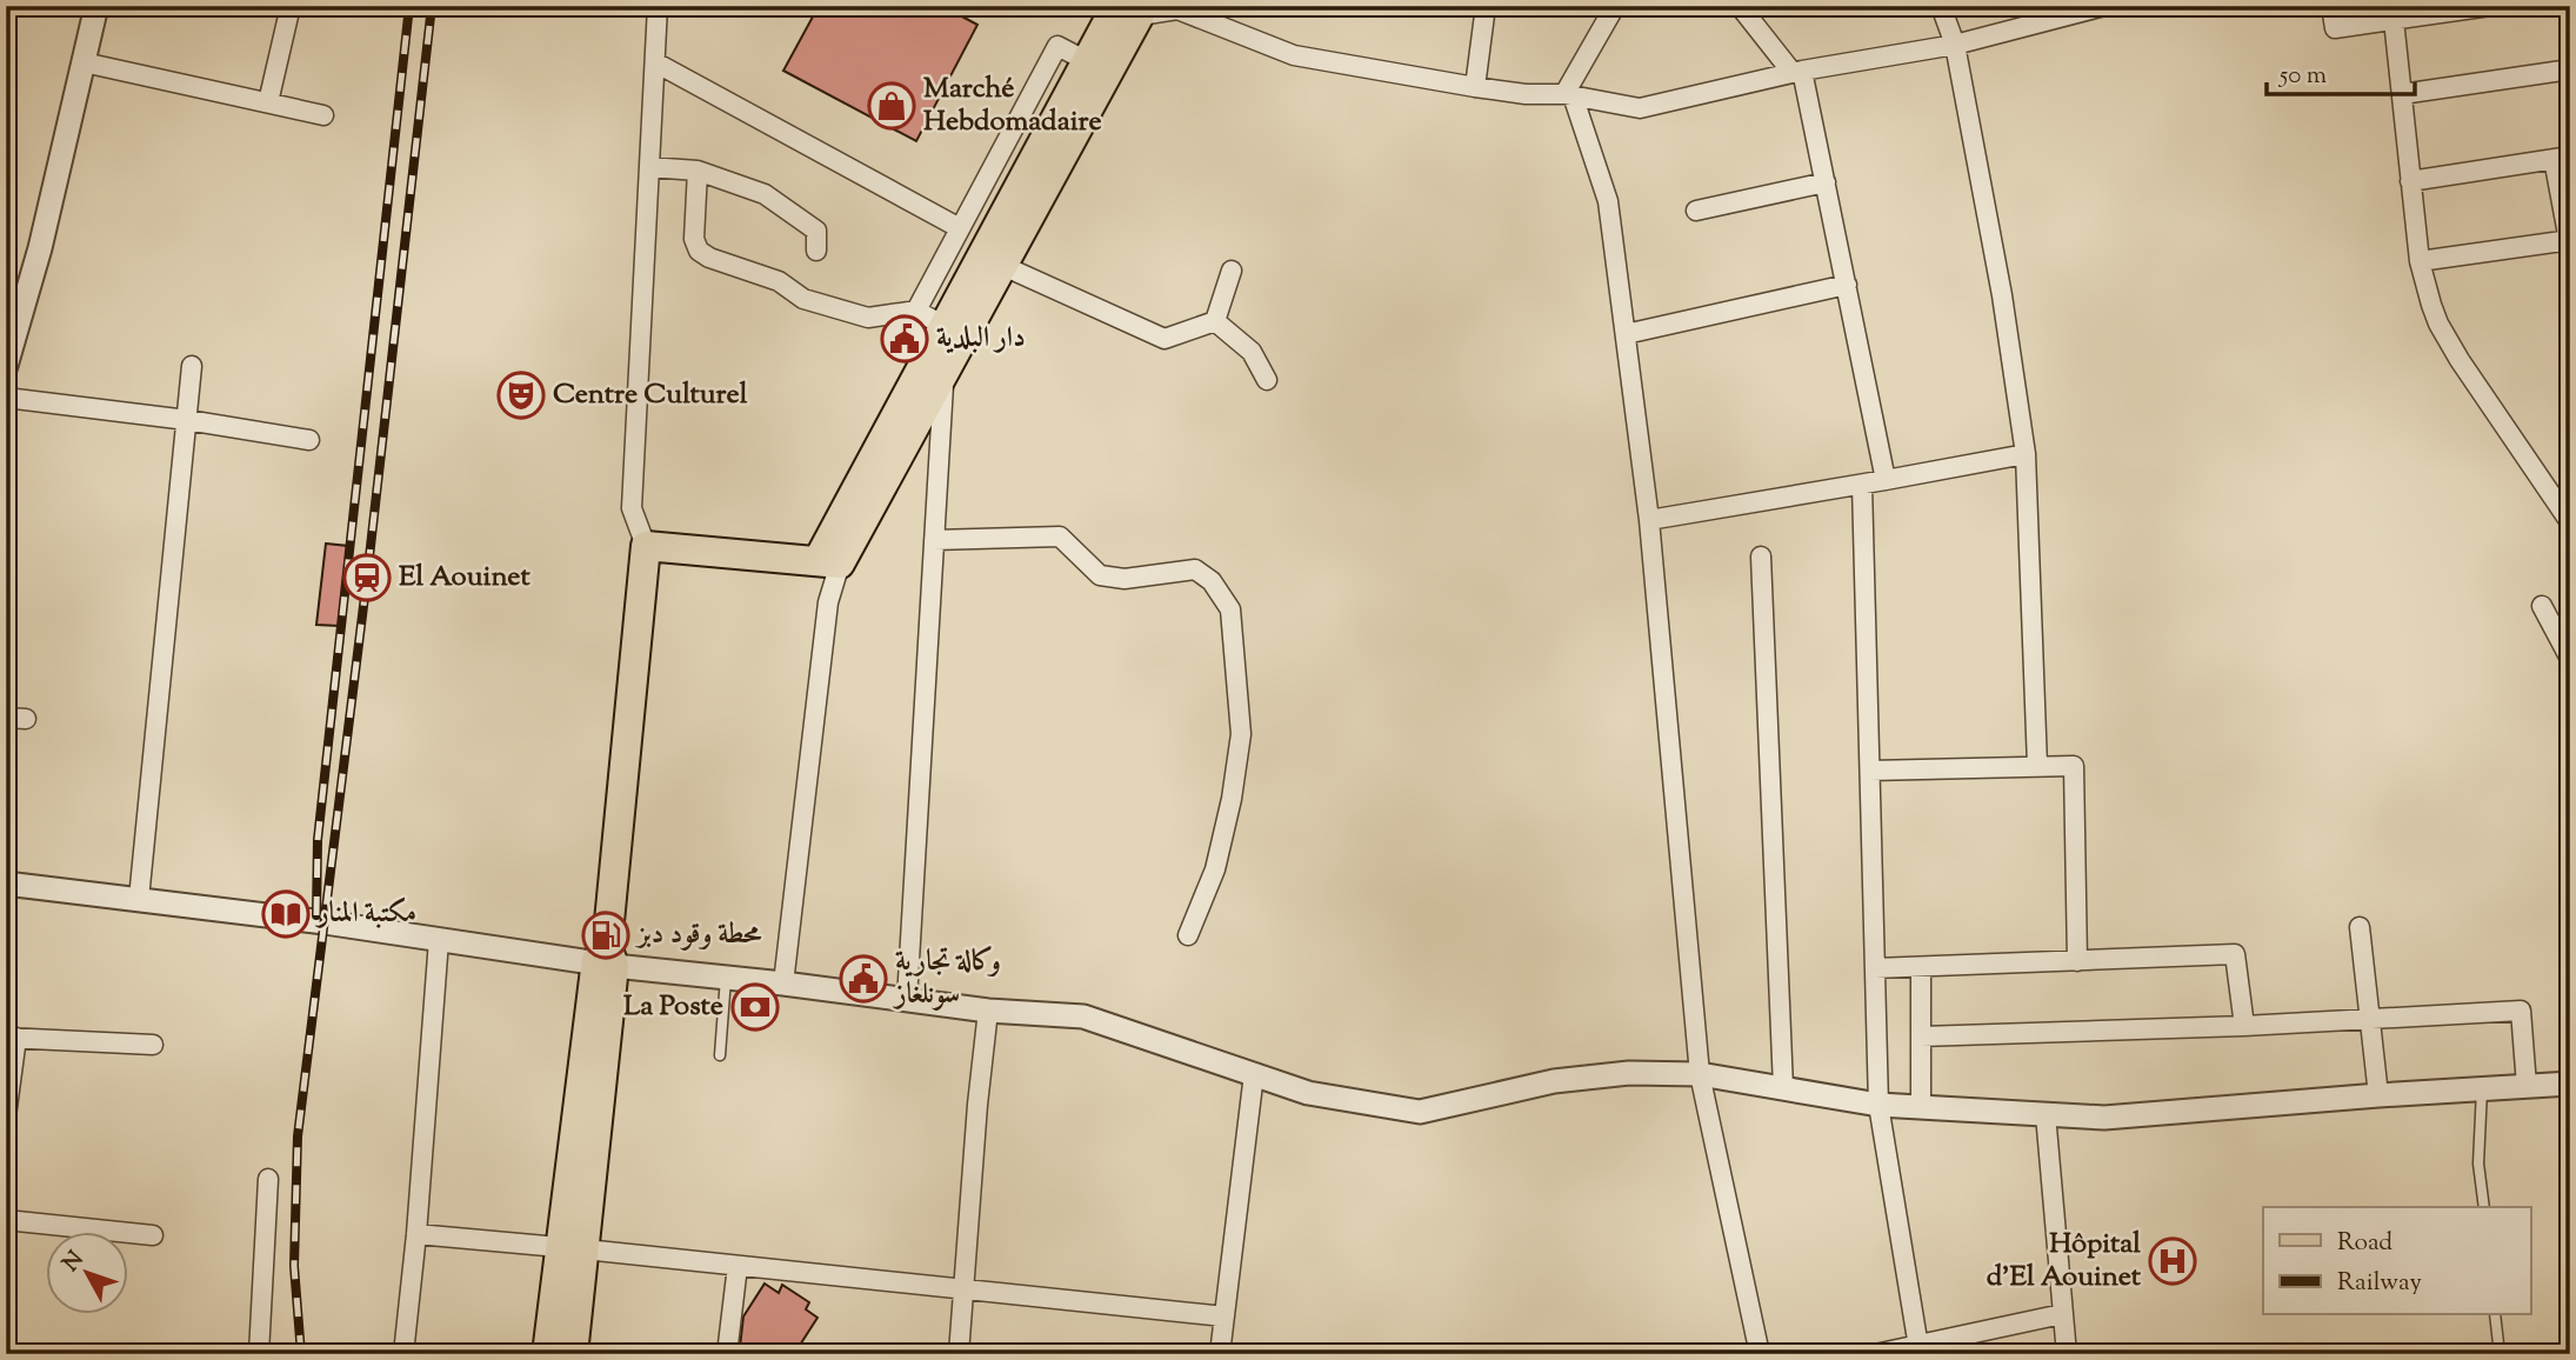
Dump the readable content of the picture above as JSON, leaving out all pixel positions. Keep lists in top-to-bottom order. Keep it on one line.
{"places":{"shop":["Marché Hebdomadaire"],"public building":["دار البلدية","وكالة تجارية سونلغاز"],"theatre":["Centre Culturel"],"station":["El Aouinet"],"library":["مكتبة المنار"],"fuel station":["محطة وقود دبز"],"bank":["La Poste"],"hospital":["Hôpital d'El Aouinet"]},"legend":["Road","Railway"],"scale_bar":"50 m","north":"top left"}
